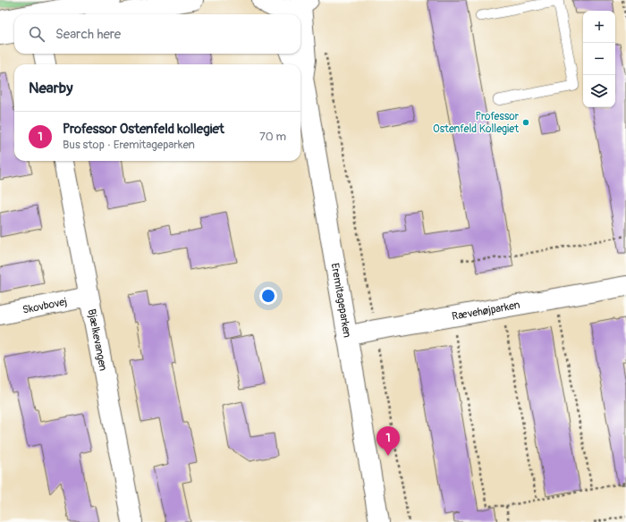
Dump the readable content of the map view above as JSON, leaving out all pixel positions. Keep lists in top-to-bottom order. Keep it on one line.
{"streets":{"street":["Eremitageparken","Skovbovej","Rævehøjparken","Bjælkevangen"]},"crossings":[["Eremitageparken","Rævehøjparken"],["Skovbovej","Bjælkevangen"]],"places":["Professor Ostenfeld Kollegiet"],"page":{"map_buttons":["+","−"],"search":"Search here","heading":"Nearby","list":[{"mark":"1","name":"Professor Ostenfeld kollegiet","note":"Bus stop · Eremitageparken","value":"70 m"}],"pins":"1"}}
